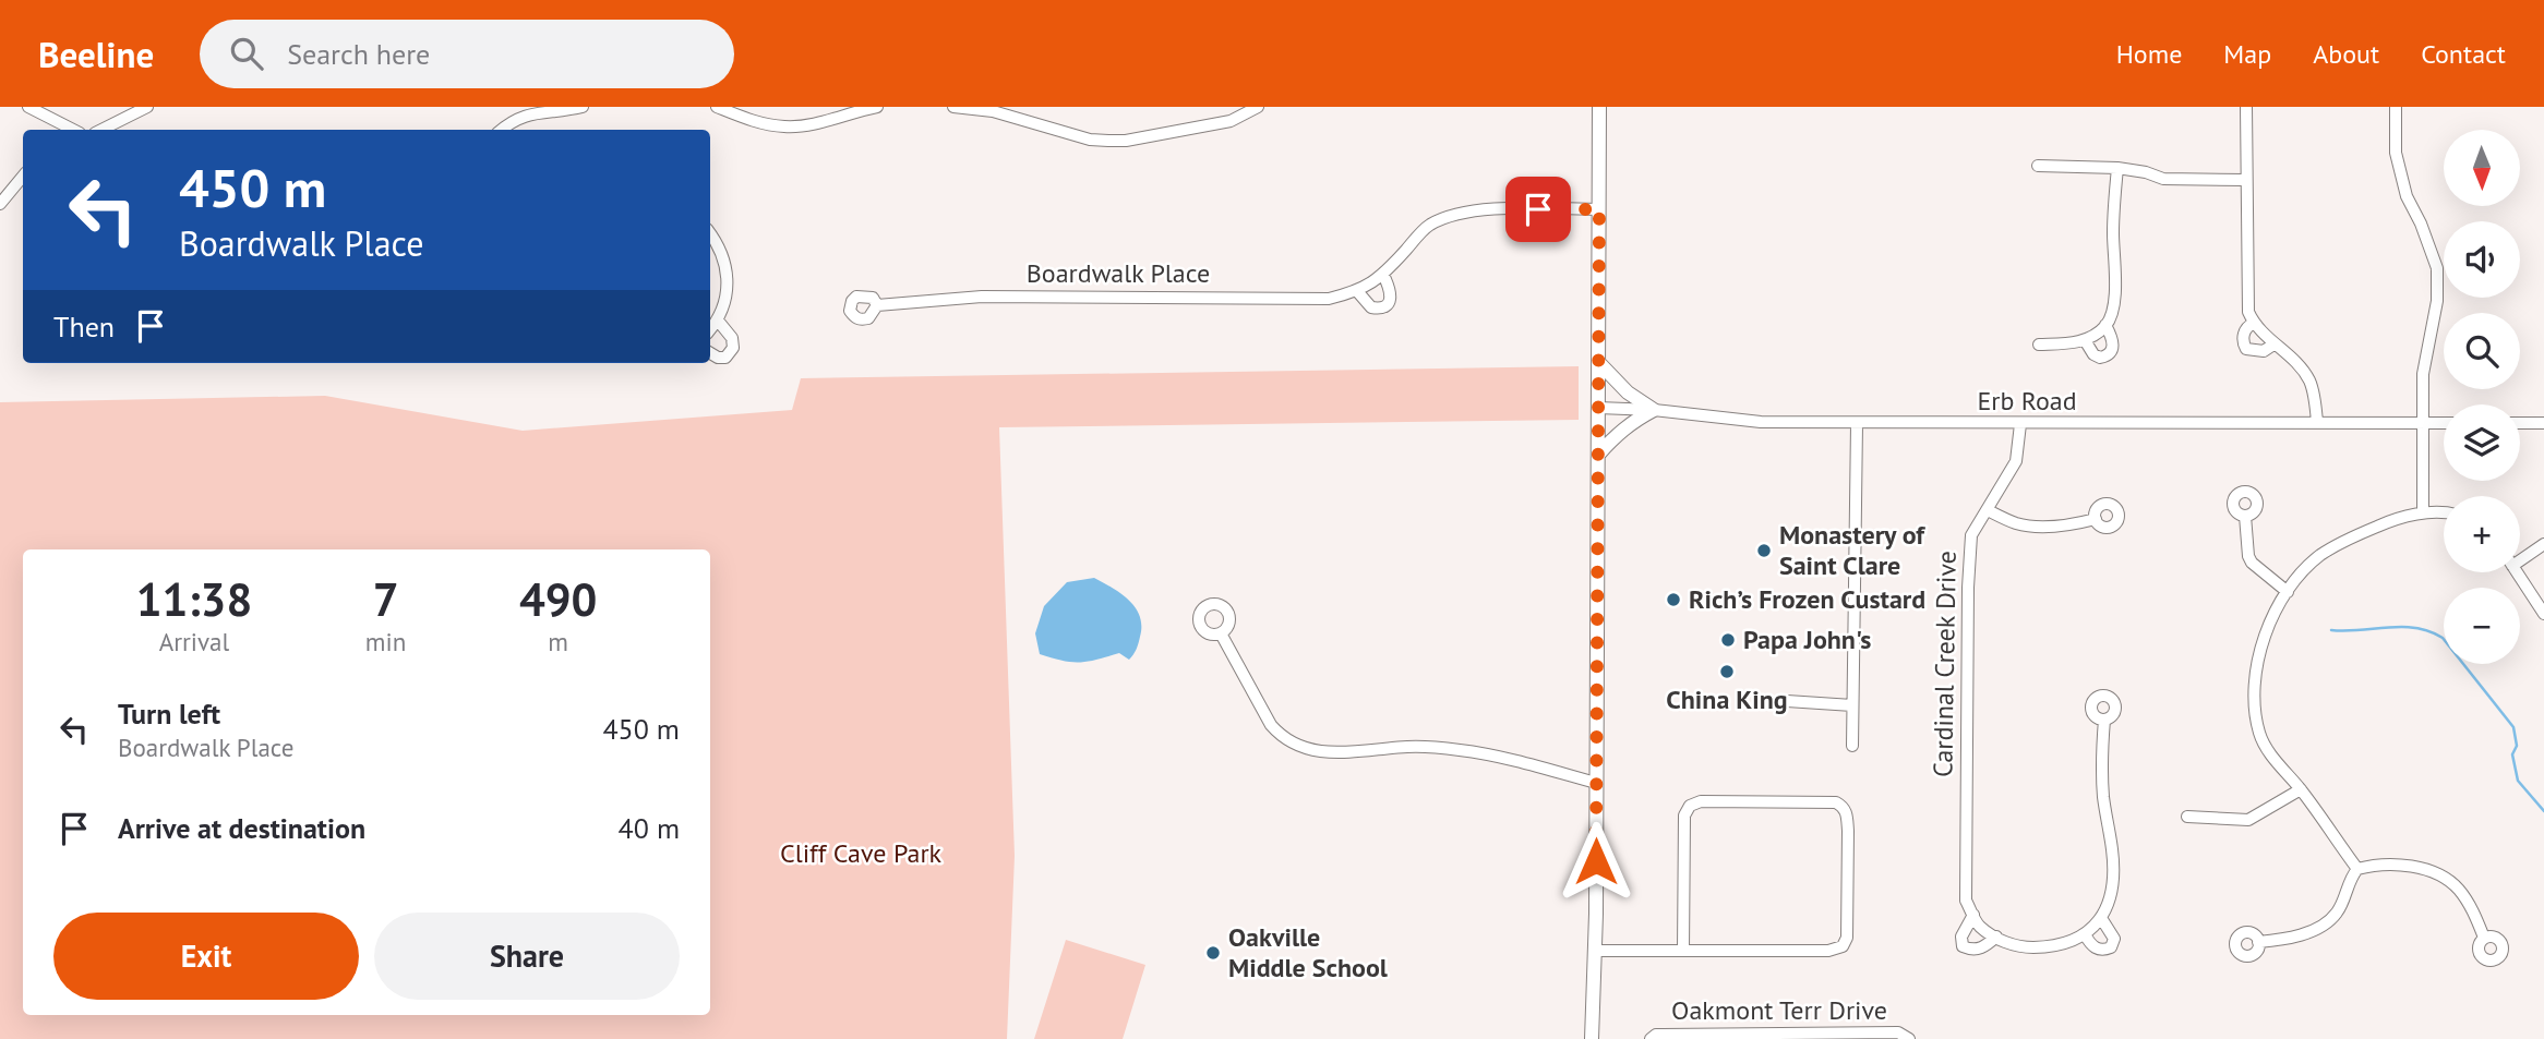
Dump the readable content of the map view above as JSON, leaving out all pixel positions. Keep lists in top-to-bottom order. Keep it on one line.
{"streets":{"street":["Boardwalk Place","Erb Road","Cardinal Creek Drive","Oakmont Terr Drive"]},"crossings":[["Erb Road","Cardinal Creek Drive"]],"parks":["Cliff Cave Park"],"places":["Monastery of Saint Clare","Rich’s Frozen Custard","Papa John's","China King","Oakville Middle School"],"north":"bottom","page":{"header":"Beeline","search":"Search here","nav":["Home","Map","About","Contact"],"map_buttons":["+","−"],"turn":["450 m","Boardwalk Place"],"then":"Then","eta":["11:38","Arrival","7","min","490","m"],"list":[{"name":"Turn left","note":"Boardwalk Place","value":"450 m"},{"name":"Arrive at destination","value":"40 m"}],"buttons":["Exit","Share"]}}
